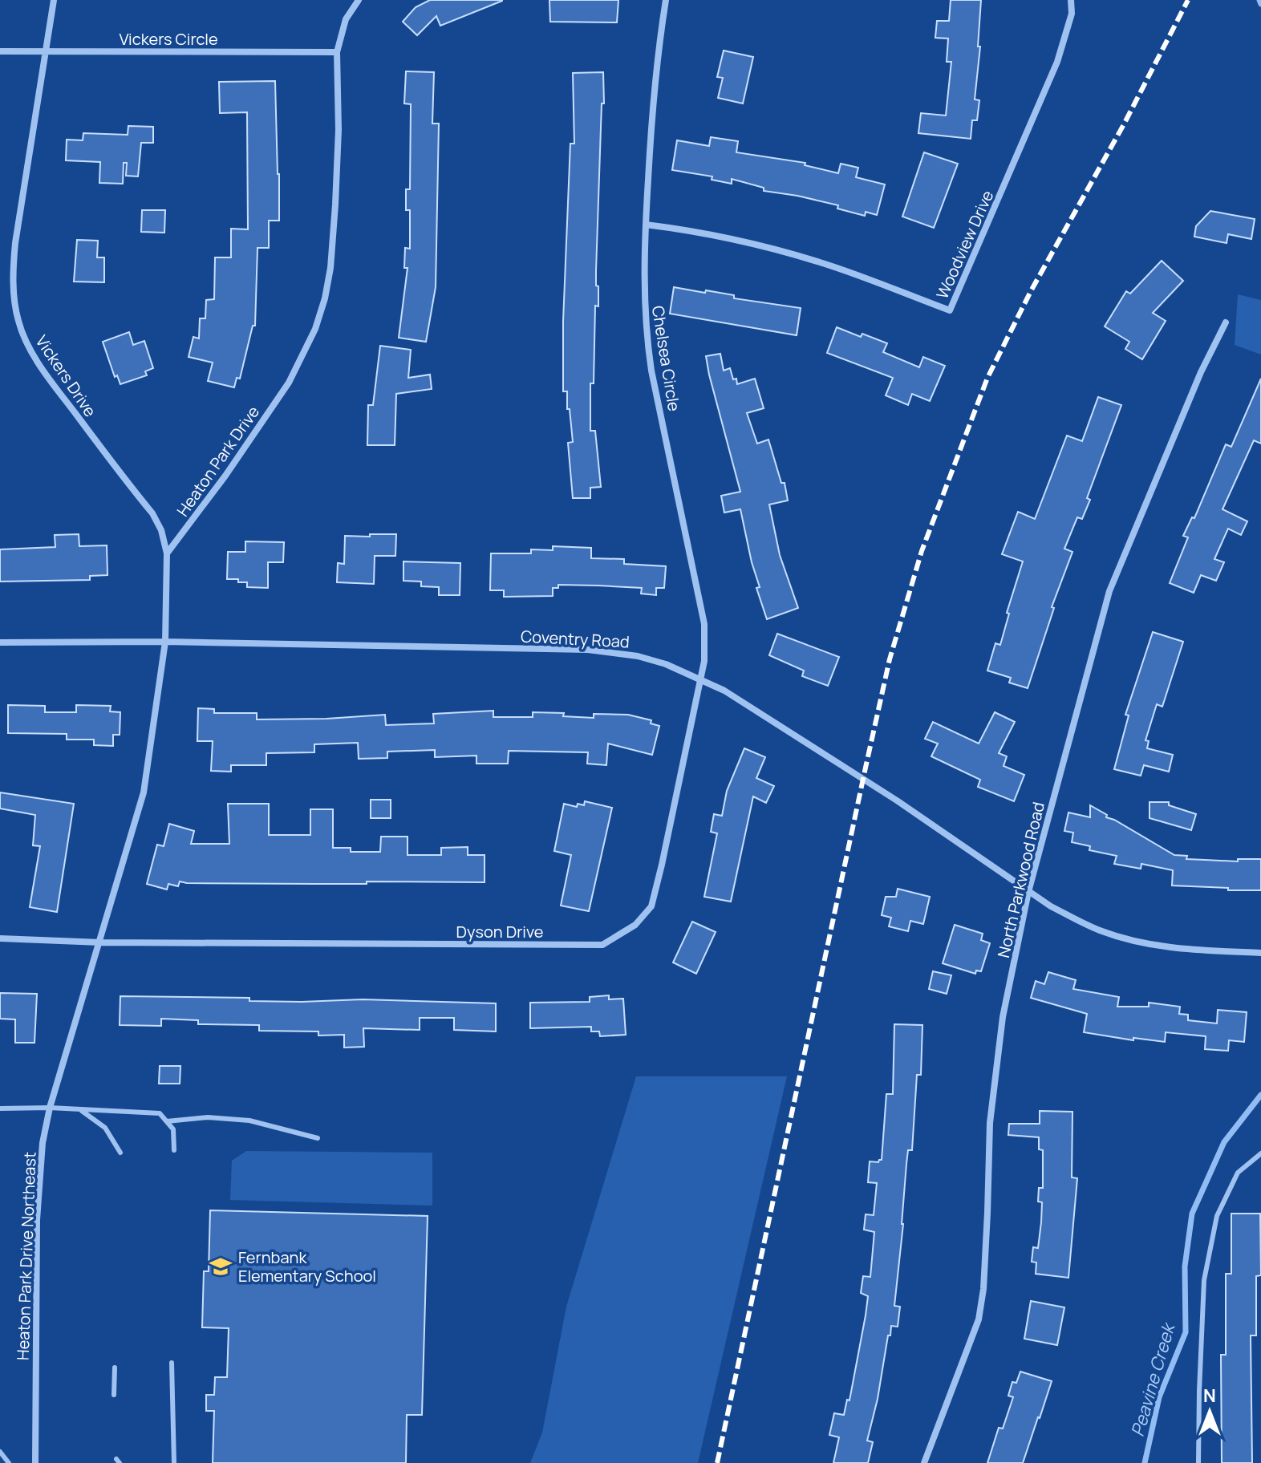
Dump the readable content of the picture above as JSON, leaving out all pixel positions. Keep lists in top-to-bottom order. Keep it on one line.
{"streets":{"street":["Vickers Circle","Woodview Drive","Chelsea Circle","Vickers Drive","Heaton Park Drive","Coventry Road","North Parkwood Road","Dyson Drive","Heaton Park Drive Northeast"]},"crossings":[["Vickers Circle","Vickers Drive"],["Vickers Circle","Heaton Park Drive"],["Woodview Drive","Chelsea Circle"],["Chelsea Circle","Coventry Road"],["Chelsea Circle","Dyson Drive"],["Vickers Drive","Heaton Park Drive"],["Coventry Road","North Parkwood Road"],["Coventry Road","Dyson Drive"],["Dyson Drive","Heaton Park Drive Northeast"]],"water":["Peavine Creek"],"places":{"school or university":["Fernbank Elementary School"]},"north":"top"}
